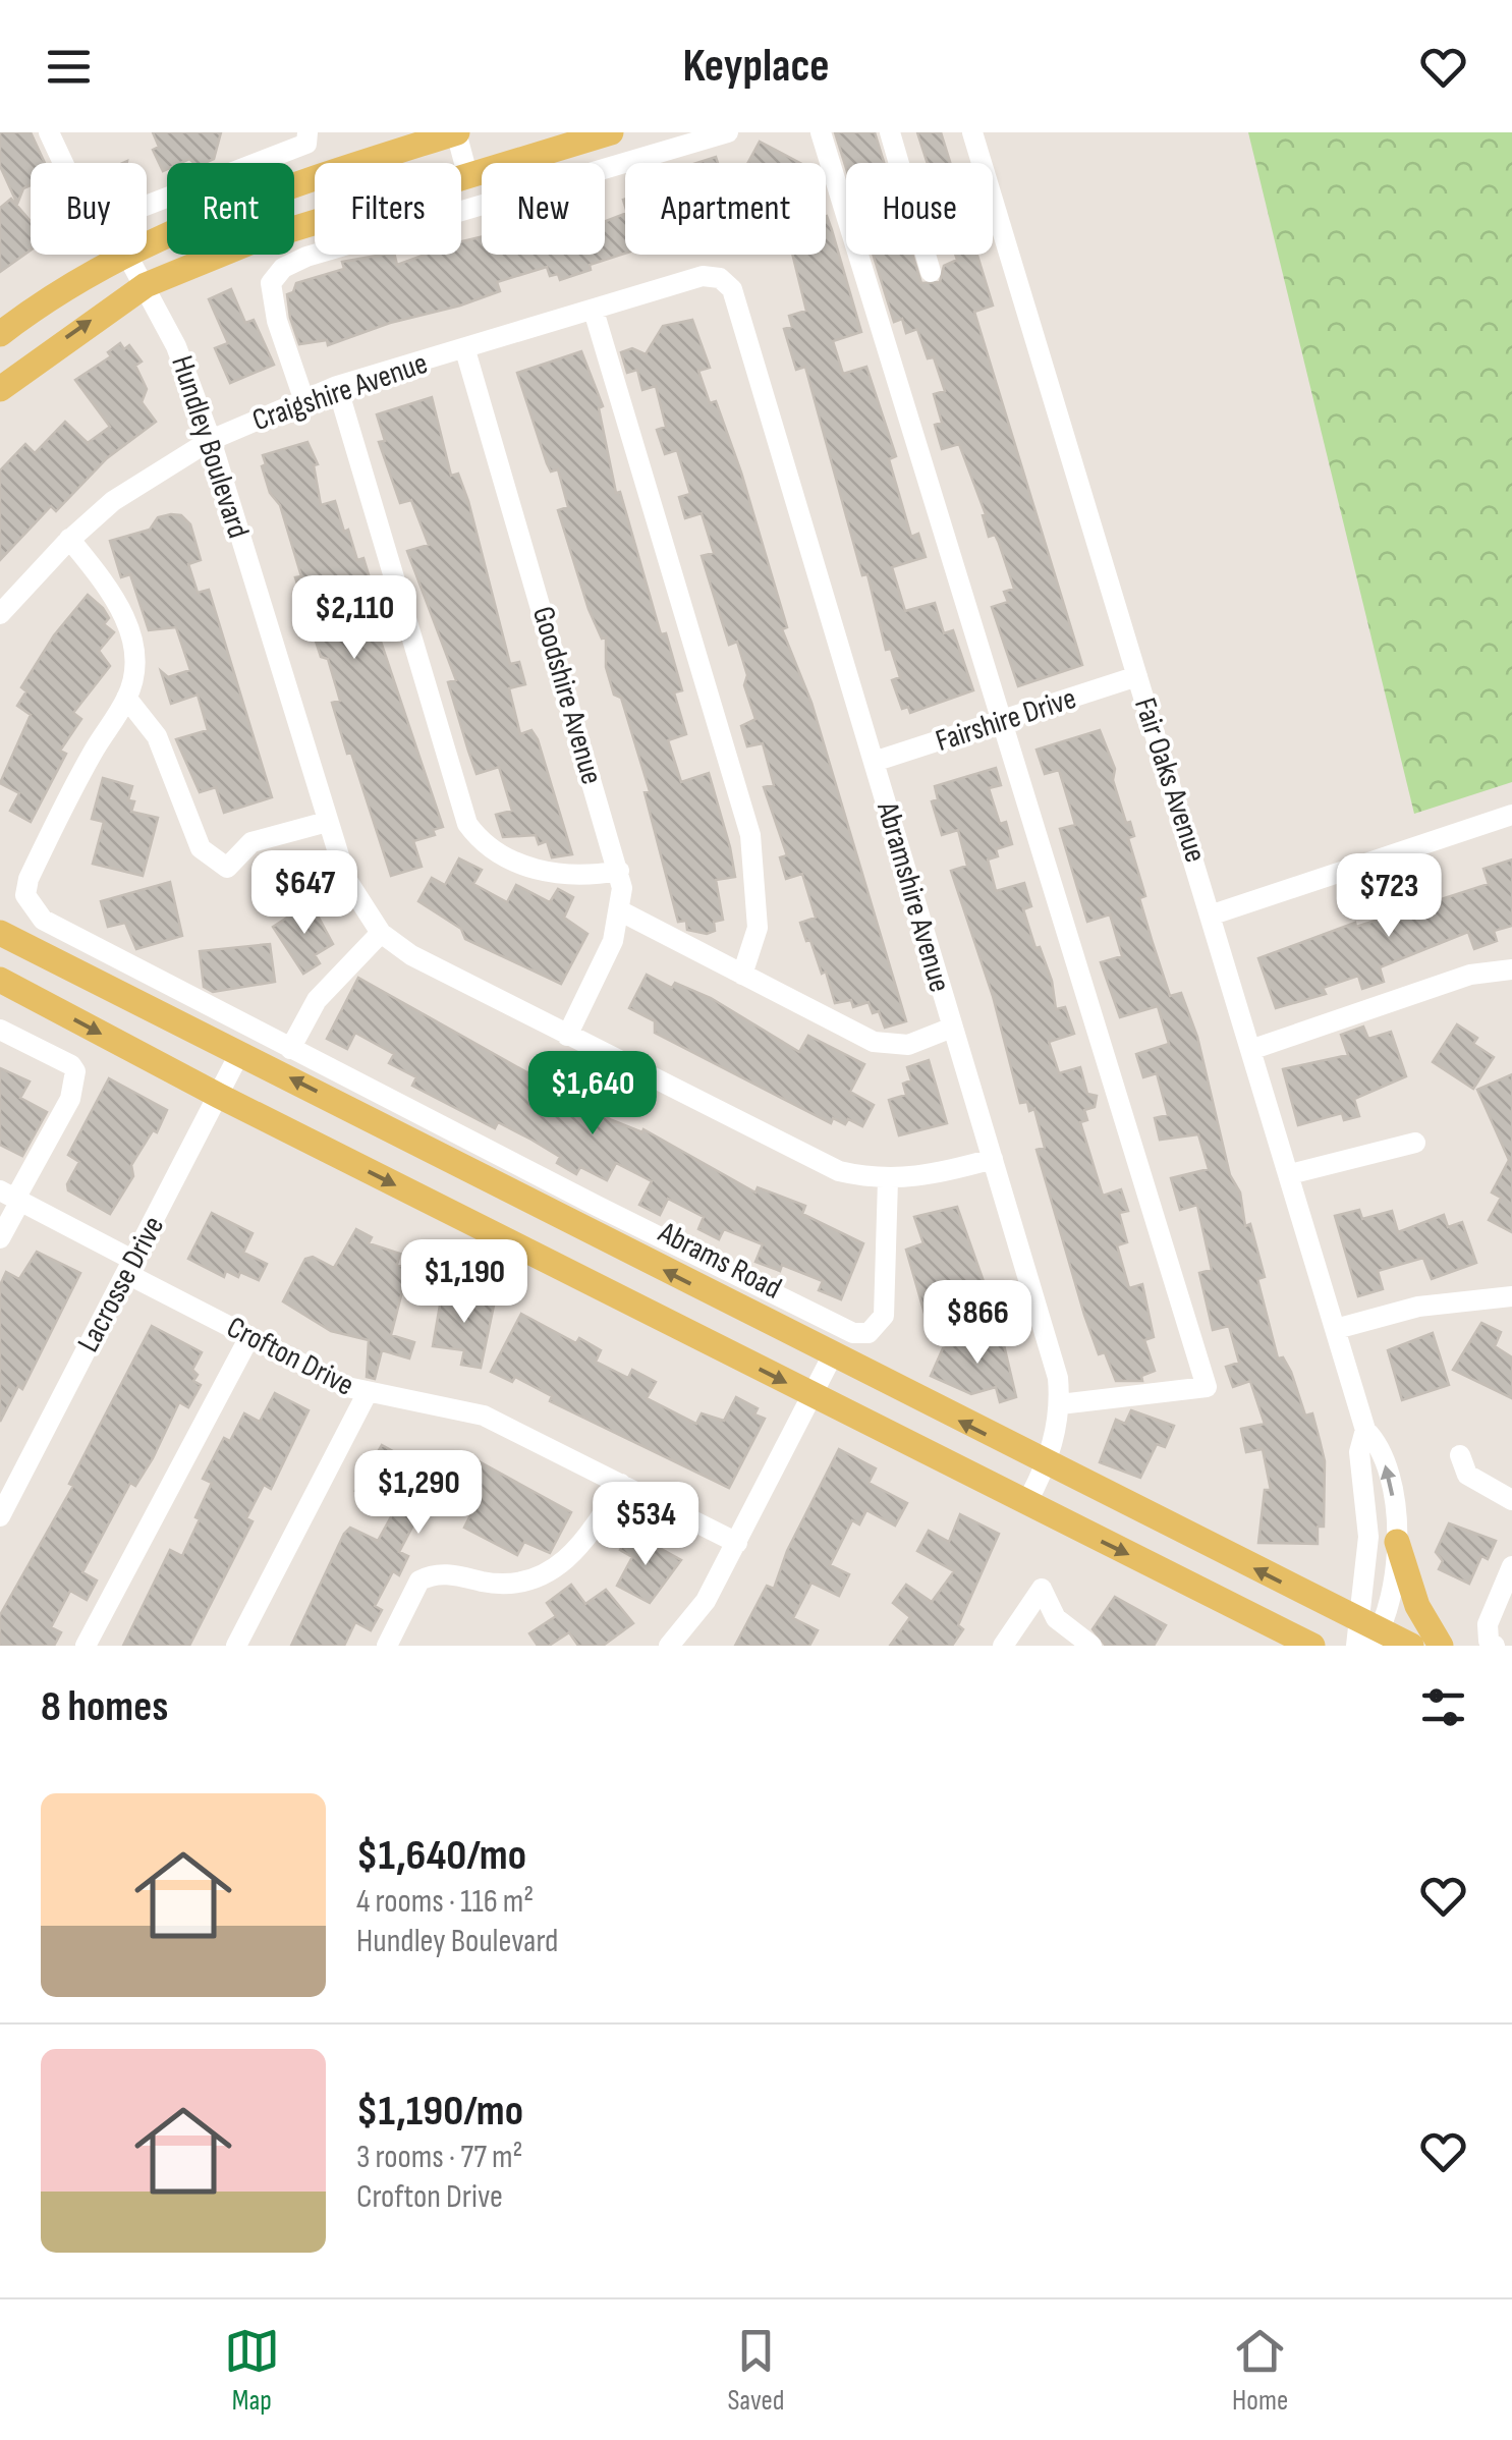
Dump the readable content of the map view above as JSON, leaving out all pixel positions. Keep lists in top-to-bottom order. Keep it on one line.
{"streets":{"main road":["Abrams Road"],"street":["Craigshire Avenue","Hundley Boulevard","Goodshire Avenue","Fairshire Drive","Fair Oaks Avenue","Abramshire Avenue","Lacrosse Drive","Crofton Drive"]},"crossings":[["Craigshire Avenue","Hundley Boulevard"],["Craigshire Avenue","Goodshire Avenue"],["Craigshire Avenue","Abramshire Avenue"],["Hundley Boulevard","Goodshire Avenue"],["Hundley Boulevard","Abramshire Avenue"],["Fairshire Drive","Fair Oaks Avenue"],["Fairshire Drive","Abramshire Avenue"],["Fair Oaks Avenue","Abrams Road"],["Abramshire Avenue","Abrams Road"],["Abrams Road","Lacrosse Drive"],["Lacrosse Drive","Crofton Drive"]],"page":{"header":"Keyplace","chip":["Buy","Rent","Filters","New","Apartment","House"],"price":["$2,110","$647","$723","$1,640","$1,190","$866","$1,290","$534"],"heading":"8 homes","list":[{"name":"$1,640/mo","note":"4 rooms · 116 m² · Hundley Boulevard"},{"name":"$1,190/mo","note":"3 rooms · 77 m² · Crofton Drive"}],"tabs":["Map","Saved","Home"]}}
